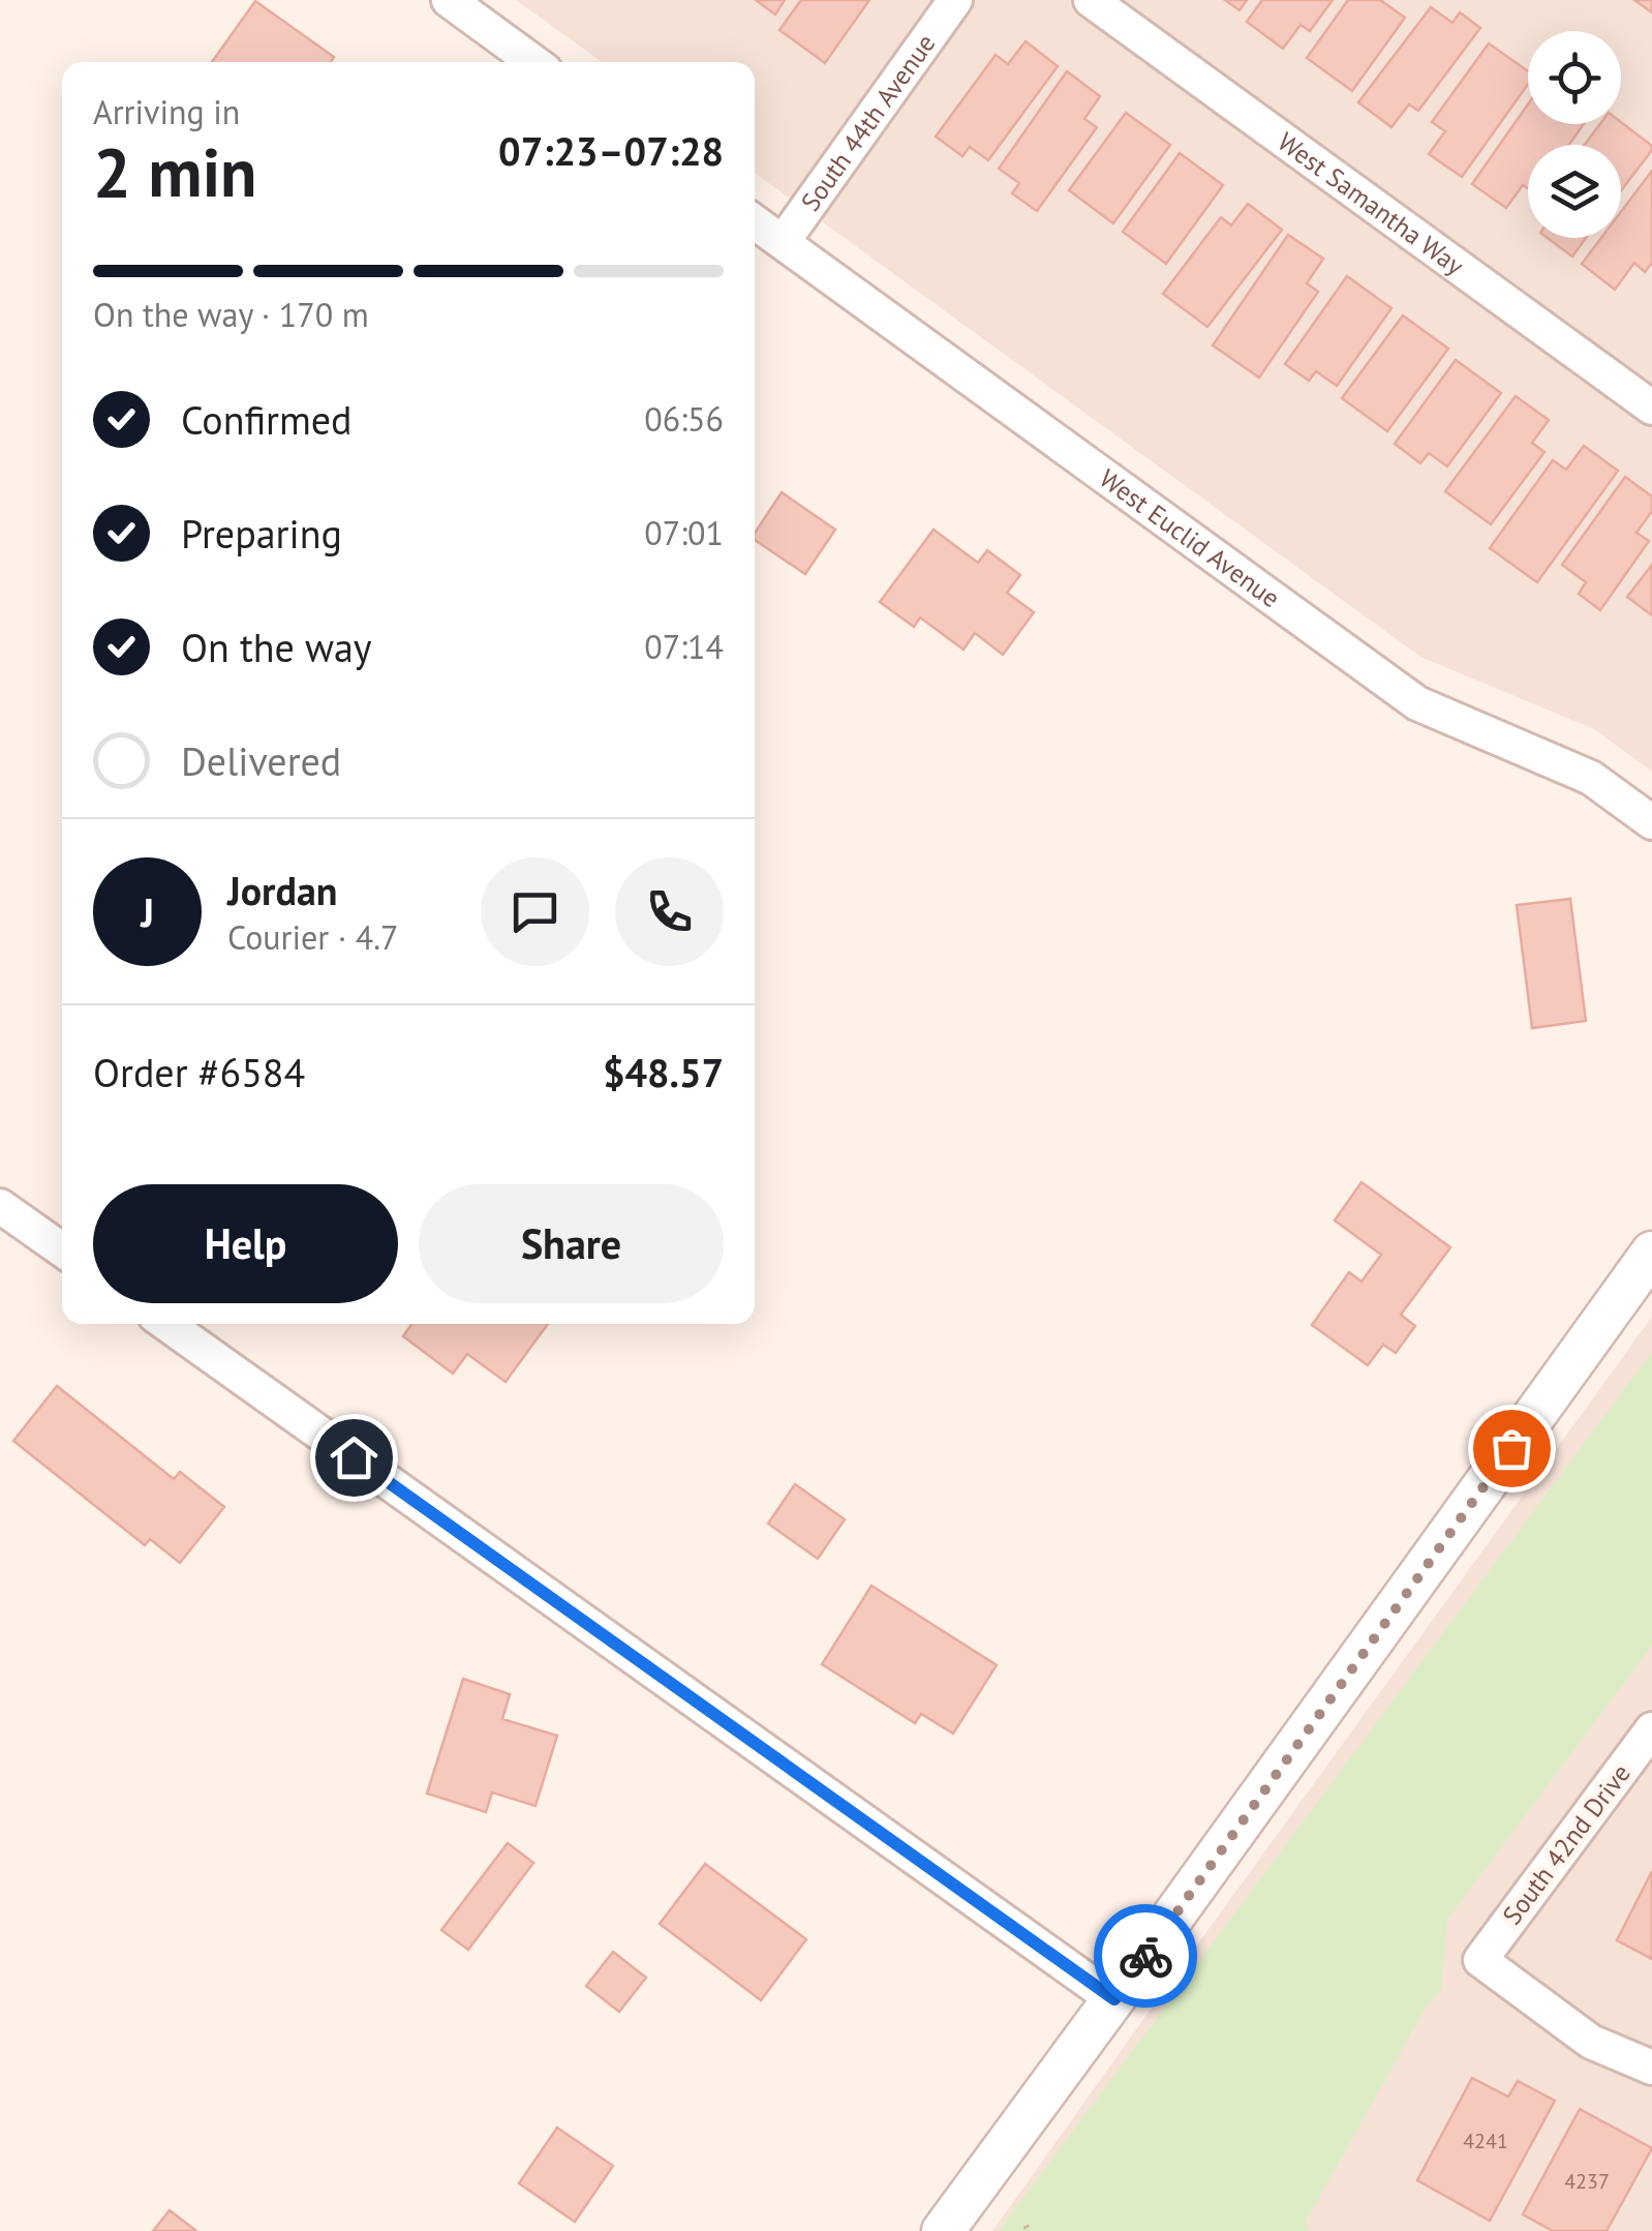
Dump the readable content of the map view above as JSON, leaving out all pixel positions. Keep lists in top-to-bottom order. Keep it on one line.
{"streets":{"street":["South 44th Avenue","West Samantha Way","West Euclid Avenue","South 42nd Drive"]},"crossings":[["South 44th Avenue","West Euclid Avenue"]],"house_numbers":["4241","4237"],"page":{"heading":["2 min","Arriving in","07:23–07:28"],"panel":["Jordan","Courier · 4.7","Order #6584","$48.57"],"bar":"On the way · 170 m","list":[["Confirmed","06:56"],["Preparing","07:01"],["On the way","07:14"],"Delivered"],"round":"J","buttons":["Help","Share"]}}
